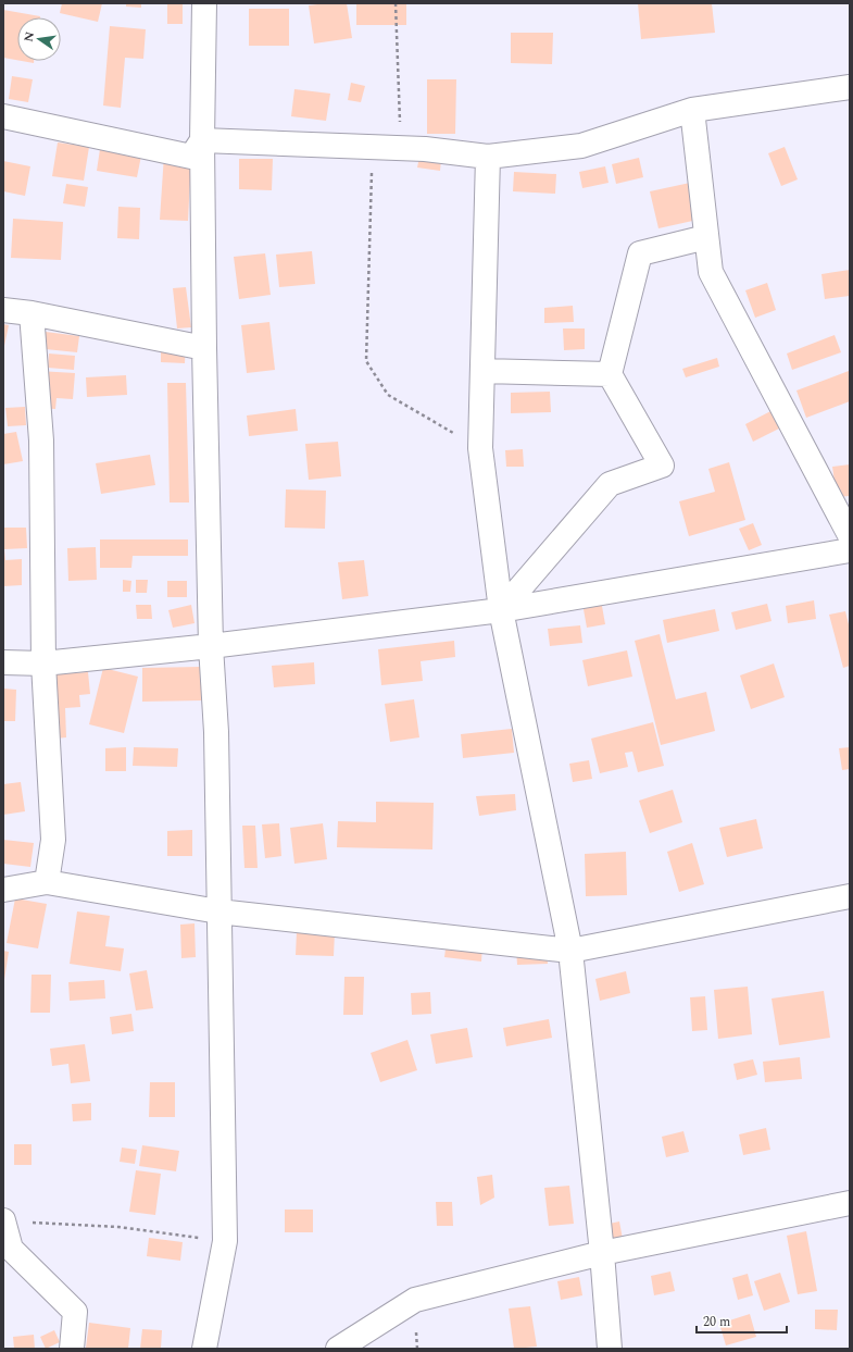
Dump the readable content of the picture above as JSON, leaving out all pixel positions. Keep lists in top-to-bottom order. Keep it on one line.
{"scale_bar":"20 m","north":"left"}
